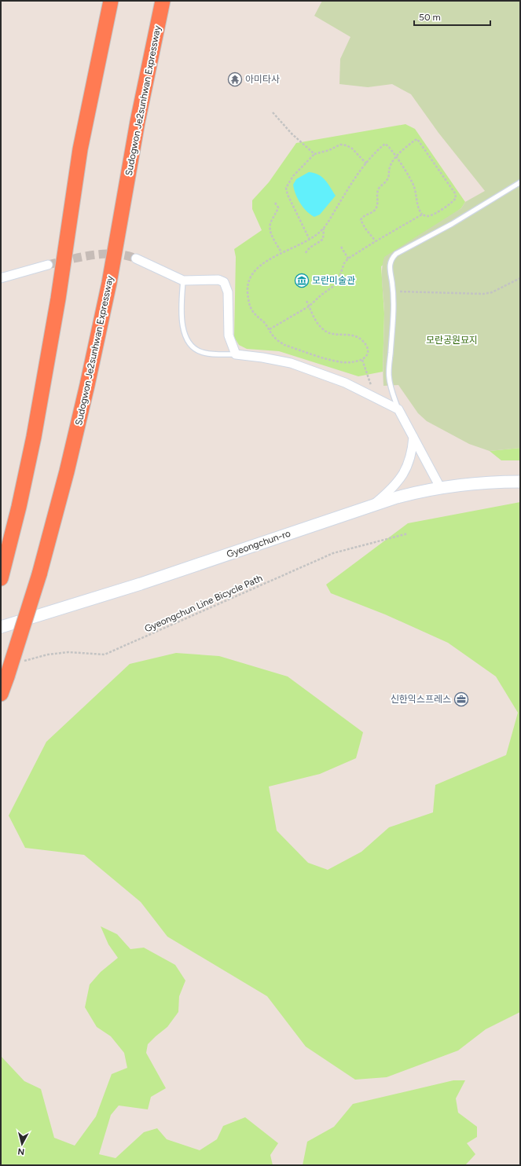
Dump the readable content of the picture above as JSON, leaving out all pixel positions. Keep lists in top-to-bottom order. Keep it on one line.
{"streets":{"highway":["Sudogwon Je2sunhwan Expressway"],"street":["Gyeongchun-ro"],"path":["Gyeongchun Line Bicycle Path"]},"parks":["모란공원묘지"],"places":{"temple":["아미타사"],"museum":["모란미술관"],"office":["신한익스프레스"]},"scale_bar":"50 m","north":"bottom"}
